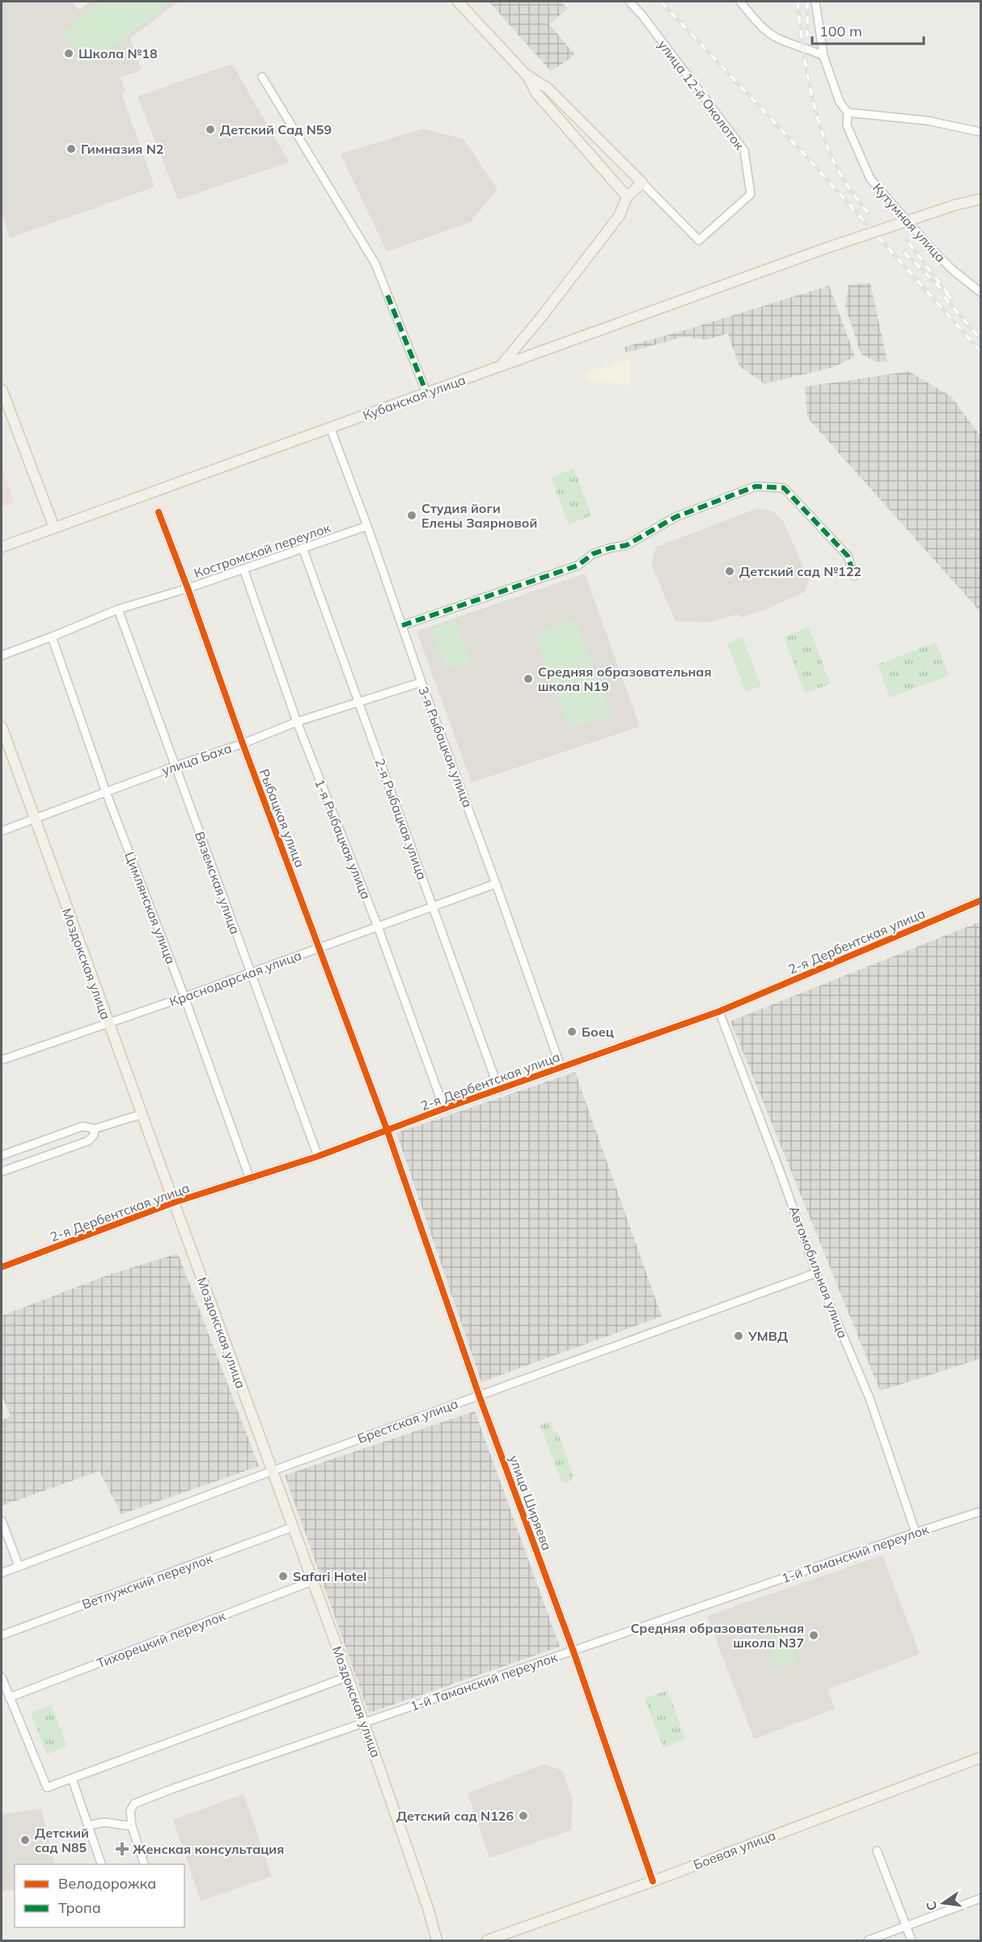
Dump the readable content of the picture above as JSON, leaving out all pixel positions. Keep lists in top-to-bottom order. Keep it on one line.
{"streets":{"main road":["Кубанская улица","Моздокская улица","Боевая улица"],"street":["улица 12-й Околоток","Кутумная улица","Костромской переулок","3-я Рыбацкая улица","улица Баха","Рыбацкая улица","2-я Рыбацкая улица","1-я Рыбацкая улица","Вяземская улица","Цимлянская улица","2-я Дербентская улица","Краснодарская улица","Автомобильная улица","Брестская улица","улица Ширяева","1-й Таманский переулок","Ветлужский переулок","Тихорецкий переулок"]},"crossings":[["Кубанская улица","3-я Рыбацкая улица"],["Костромской переулок","3-я Рыбацкая улица"],["Костромской переулок","Рыбацкая улица"],["Костромской переулок","2-я Рыбацкая улица"],["Костромской переулок","1-я Рыбацкая улица"],["Костромской переулок","Вяземская улица"],["Костромской переулок","Цимлянская улица"],["3-я Рыбацкая улица","улица Баха"],["3-я Рыбацкая улица","2-я Дербентская улица"],["3-я Рыбацкая улица","Краснодарская улица"],["улица Баха","Рыбацкая улица"],["улица Баха","2-я Рыбацкая улица"],["улица Баха","1-я Рыбацкая улица"],["улица Баха","Вяземская улица"],["улица Баха","Цимлянская улица"],["улица Баха","Моздокская улица"],["Рыбацкая улица","2-я Дербентская улица"],["Рыбацкая улица","Краснодарская улица"],["Рыбацкая улица","улица Ширяева"],["2-я Рыбацкая улица","2-я Дербентская улица"],["2-я Рыбацкая улица","Краснодарская улица"],["1-я Рыбацкая улица","2-я Дербентская улица"],["1-я Рыбацкая улица","Краснодарская улица"],["Вяземская улица","2-я Дербентская улица"],["Вяземская улица","Краснодарская улица"],["Цимлянская улица","2-я Дербентская улица"],["Цимлянская улица","Краснодарская улица"],["2-я Дербентская улица","Моздокская улица"],["2-я Дербентская улица","Автомобильная улица"],["2-я Дербентская улица","улица Ширяева"],["Моздокская улица","Краснодарская улица"],["Моздокская улица","Брестская улица"],["Моздокская улица","1-й Таманский переулок"],["Моздокская улица","Ветлужский переулок"],["Моздокская улица","Тихорецкий переулок"],["Автомобильная улица","Брестская улица"],["Автомобильная улица","1-й Таманский переулок"],["Брестская улица","улица Ширяева"],["улица Ширяева","1-й Таманский переулок"],["улица Ширяева","Боевая улица"]],"places":{"other":["Школа №18","Детский Сад N59","Гимназия N2","Студия йоги Елены Заярновой","Детский сад №122","Средняя образовательная школа N19","Боец","УМВД","Safari Hotel","Средняя образовательная школа N37","Детский сад N126","Детский сад N85"],"health":["Женская консультация"]},"legend":["Велодорожка","Тропа"],"scale_bar":"100 m","north":"left"}
